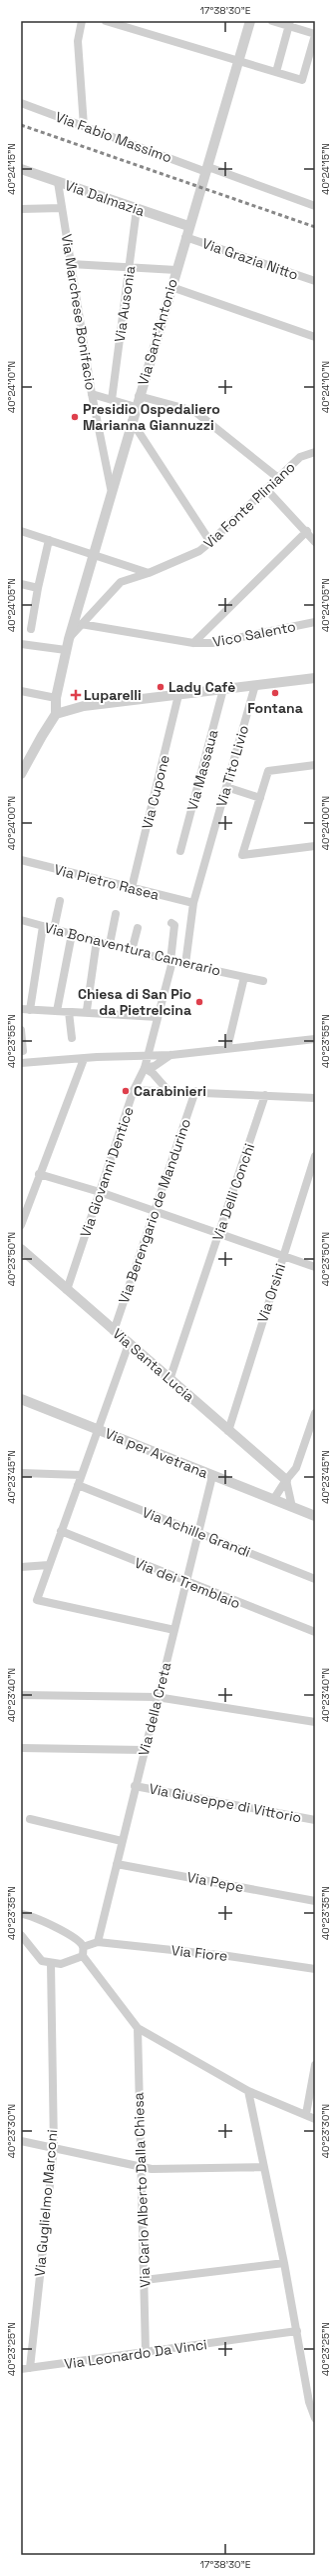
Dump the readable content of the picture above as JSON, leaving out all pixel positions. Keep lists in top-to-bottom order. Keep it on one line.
{"streets":{"street":["Via Fabio Massimo","Via Dalmazia","Via Grazia Nitto","Via Ausonia","Via Marchese Bonifacio","Via Sant'Antonio","Via Fonte Pliniano","Vico Salento","Via Tito Livio","Via Massaua","Via Cupone","Via Pietro Rasea","Via Bonaventura Camerario","Via Giovanni Dentice","Via Delli Conchi","Via Berengario de Mandurino","Via Orsini","Via Santa Lucia","Via per Avetrana","Via Achille Grandi","Via dei Tremblaio","Via della Creta","Via Giuseppe di Vittorio","Via Pepe","Via Fiore","Via Carlo Alberto Dalla Chiesa","Via Guglielmo Marconi","Via Leonardo Da Vinci"]},"crossings":[["Via Fabio Massimo","Via Sant'Antonio"],["Via Dalmazia","Via Ausonia"],["Via Dalmazia","Via Marchese Bonifacio"],["Via Dalmazia","Via Sant'Antonio"],["Via Grazia Nitto","Via Sant'Antonio"],["Via Marchese Bonifacio","Via Sant'Antonio"],["Via Sant'Antonio","Via Fonte Pliniano"],["Via Fonte Pliniano","Vico Salento"],["Via Tito Livio","Via Pietro Rasea"],["Via Tito Livio","Via Bonaventura Camerario"],["Via Cupone","Via Pietro Rasea"],["Via Bonaventura Camerario","Via Giovanni Dentice"],["Via Giovanni Dentice","Via Santa Lucia"],["Via Delli Conchi","Via Santa Lucia"],["Via Berengario de Mandurino","Via Santa Lucia"],["Via Orsini","Via Santa Lucia"],["Via per Avetrana","Via della Creta"],["Via Achille Grandi","Via della Creta"],["Via dei Tremblaio","Via della Creta"],["Via della Creta","Via Giuseppe di Vittorio"],["Via della Creta","Via Pepe"],["Via della Creta","Via Fiore"],["Via Carlo Alberto Dalla Chiesa","Via Leonardo Da Vinci"],["Via Guglielmo Marconi","Via Leonardo Da Vinci"]],"places":{"other":["Presidio Ospedaliero Marianna Giannuzzi","Lady Cafè","Fontana","Chiesa di San Pio da Pietrelcina","Carabinieri"],"health":["Luparelli"]},"coordinates":["17°38'30\"E","40°24'15\"N","40°24'10\"N","40°24'05\"N","40°24'00\"N","40°23'55\"N","40°23'50\"N","40°23'45\"N","40°23'40\"N","40°23'35\"N","40°23'30\"N","40°23'25\"N"]}
